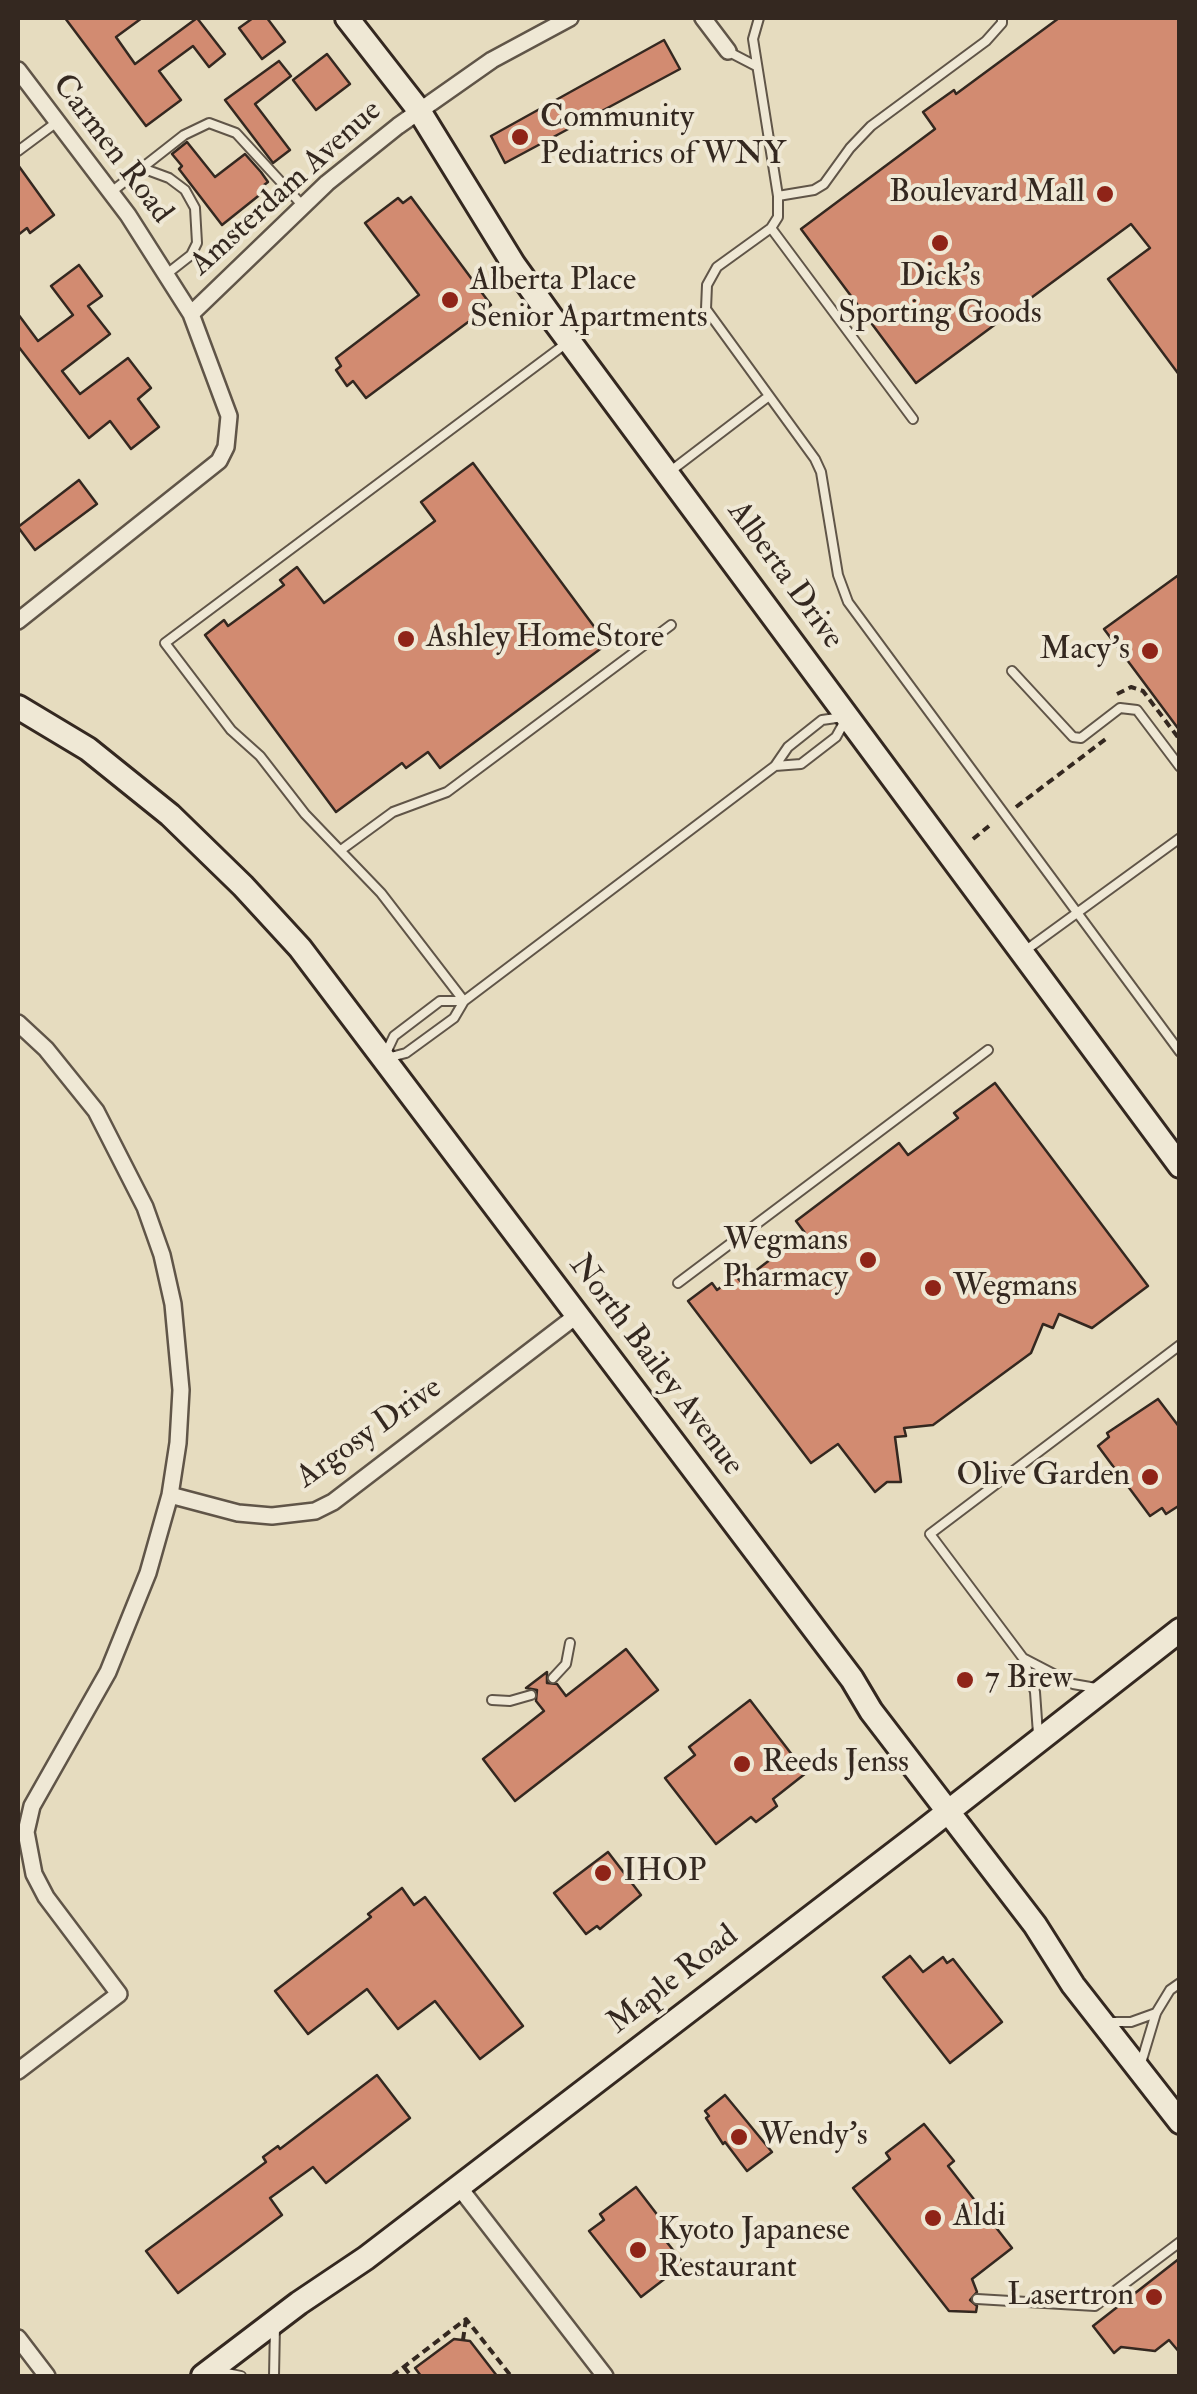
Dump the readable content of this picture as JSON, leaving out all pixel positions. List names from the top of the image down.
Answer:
{
  "streets": {
    "street": [
      "Carmen Road",
      "Amsterdam Avenue",
      "Alberta Drive",
      "North Bailey Avenue",
      "Argosy Drive",
      "Maple Road"
    ]
  },
  "crossings": [
    ["Carmen Road", "Amsterdam Avenue"],
    ["Amsterdam Avenue", "Alberta Drive"],
    ["North Bailey Avenue", "Argosy Drive"],
    ["North Bailey Avenue", "Maple Road"]
  ],
  "places": [
    "Community Pediatrics of WNY",
    "Boulevard Mall",
    "Dick's Sporting Goods",
    "Alberta Place Senior Apartments",
    "Ashley HomeStore",
    "Macy's",
    "Wegmans Pharmacy",
    "Wegmans",
    "Olive Garden",
    "7 Brew",
    "Reeds Jenss",
    "IHOP",
    "Wendy's",
    "Aldi",
    "Kyoto Japanese Restaurant",
    "Lasertron"
  ]
}
